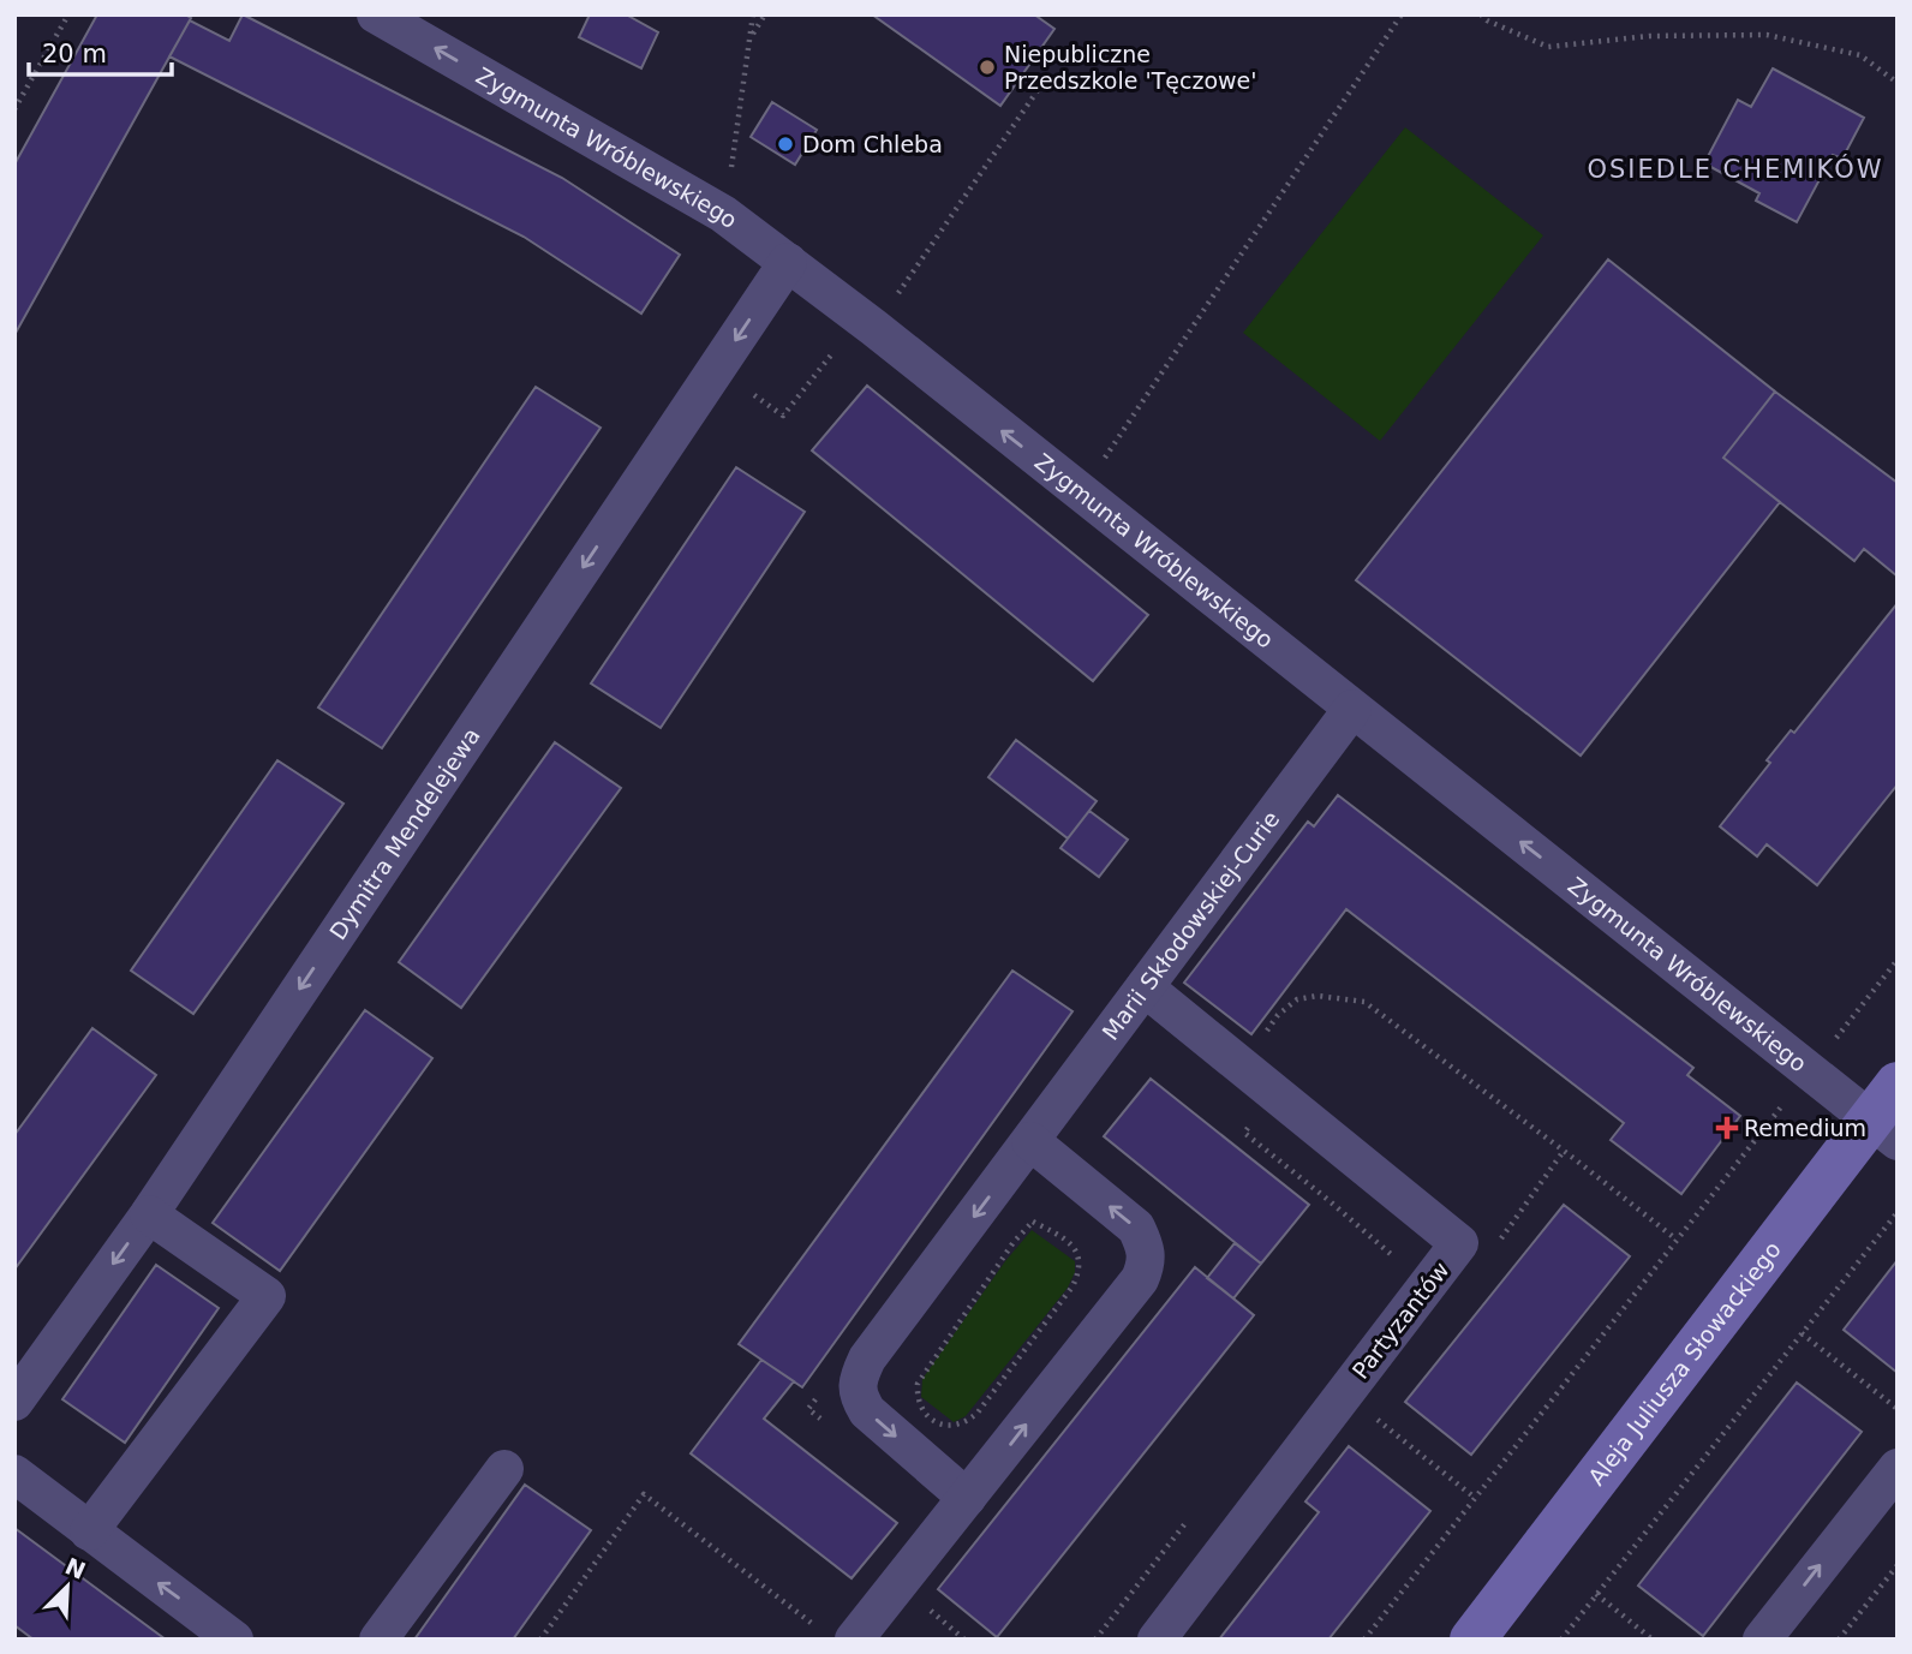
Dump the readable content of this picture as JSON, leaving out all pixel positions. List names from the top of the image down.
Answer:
{
  "streets": {
    "street": [
      "Zygmunta Wróblewskiego",
      "Dymitra Mendelejewa",
      "Marii Skłodowskiej-Curie",
      "Partyzantów",
      "Aleja Juliusza Słowackiego"
    ]
  },
  "crossings": [
    ["Zygmunta Wróblewskiego", "Dymitra Mendelejewa"],
    ["Zygmunta Wróblewskiego", "Marii Skłodowskiej-Curie"],
    ["Zygmunta Wróblewskiego", "Aleja Juliusza Słowackiego"],
    ["Marii Skłodowskiej-Curie", "Partyzantów"]
  ],
  "one_way": ["Zygmunta Wróblewskiego", "Dymitra Mendelejewa"],
  "districts": ["OSIEDLE CHEMIKÓW"],
  "places": {
    "other": ["Niepubliczne Przedszkole 'Tęczowe'", "Dom Chleba"],
    "health": ["Remedium"]
  },
  "scale_bar": "20 m",
  "north": "top right"
}
